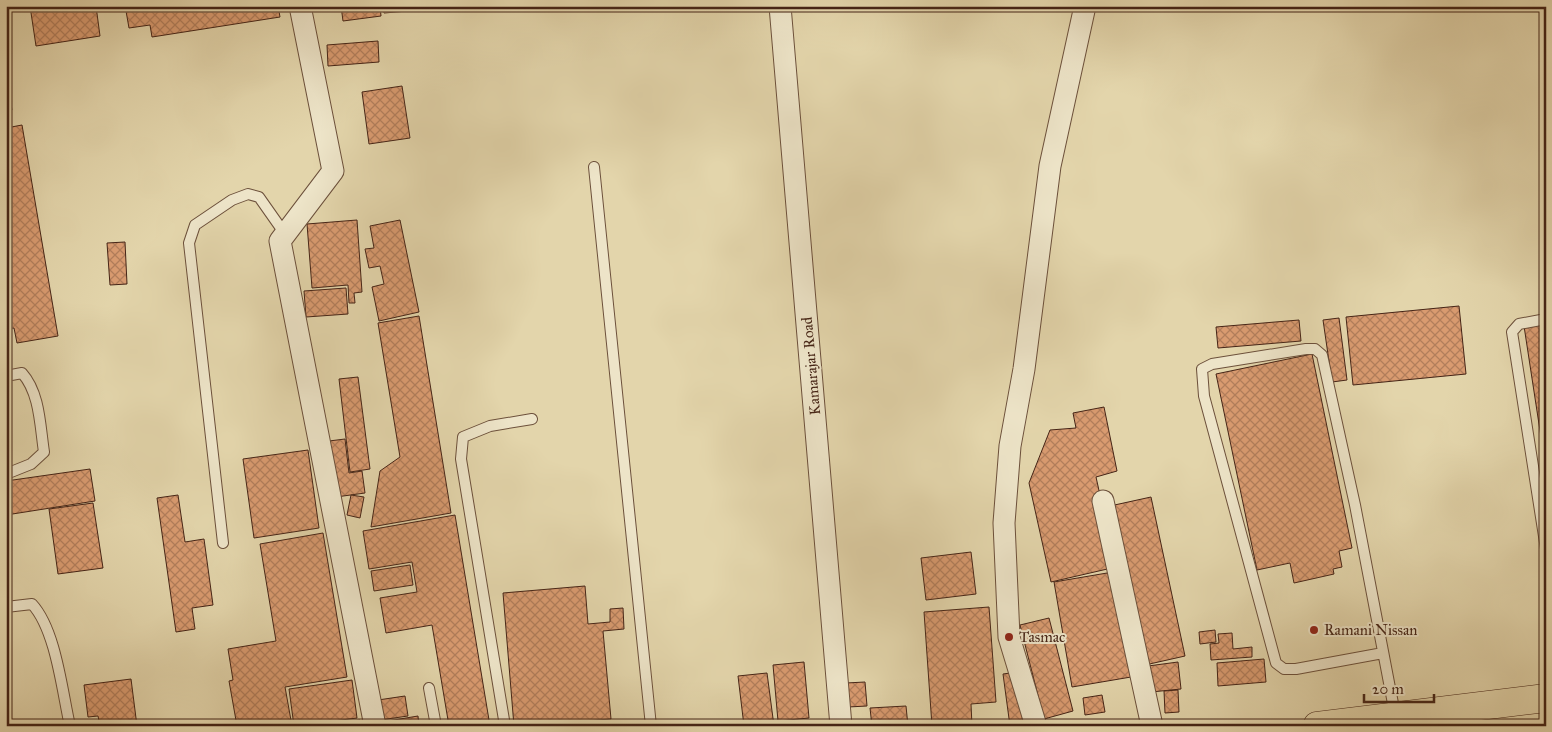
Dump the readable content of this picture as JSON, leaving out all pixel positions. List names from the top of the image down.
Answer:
{
  "streets": {
    "street": ["Kamarajar Road"]
  },
  "places": ["Ramani Nissan", "Tasmac"],
  "scale_bar": "20 m"
}
